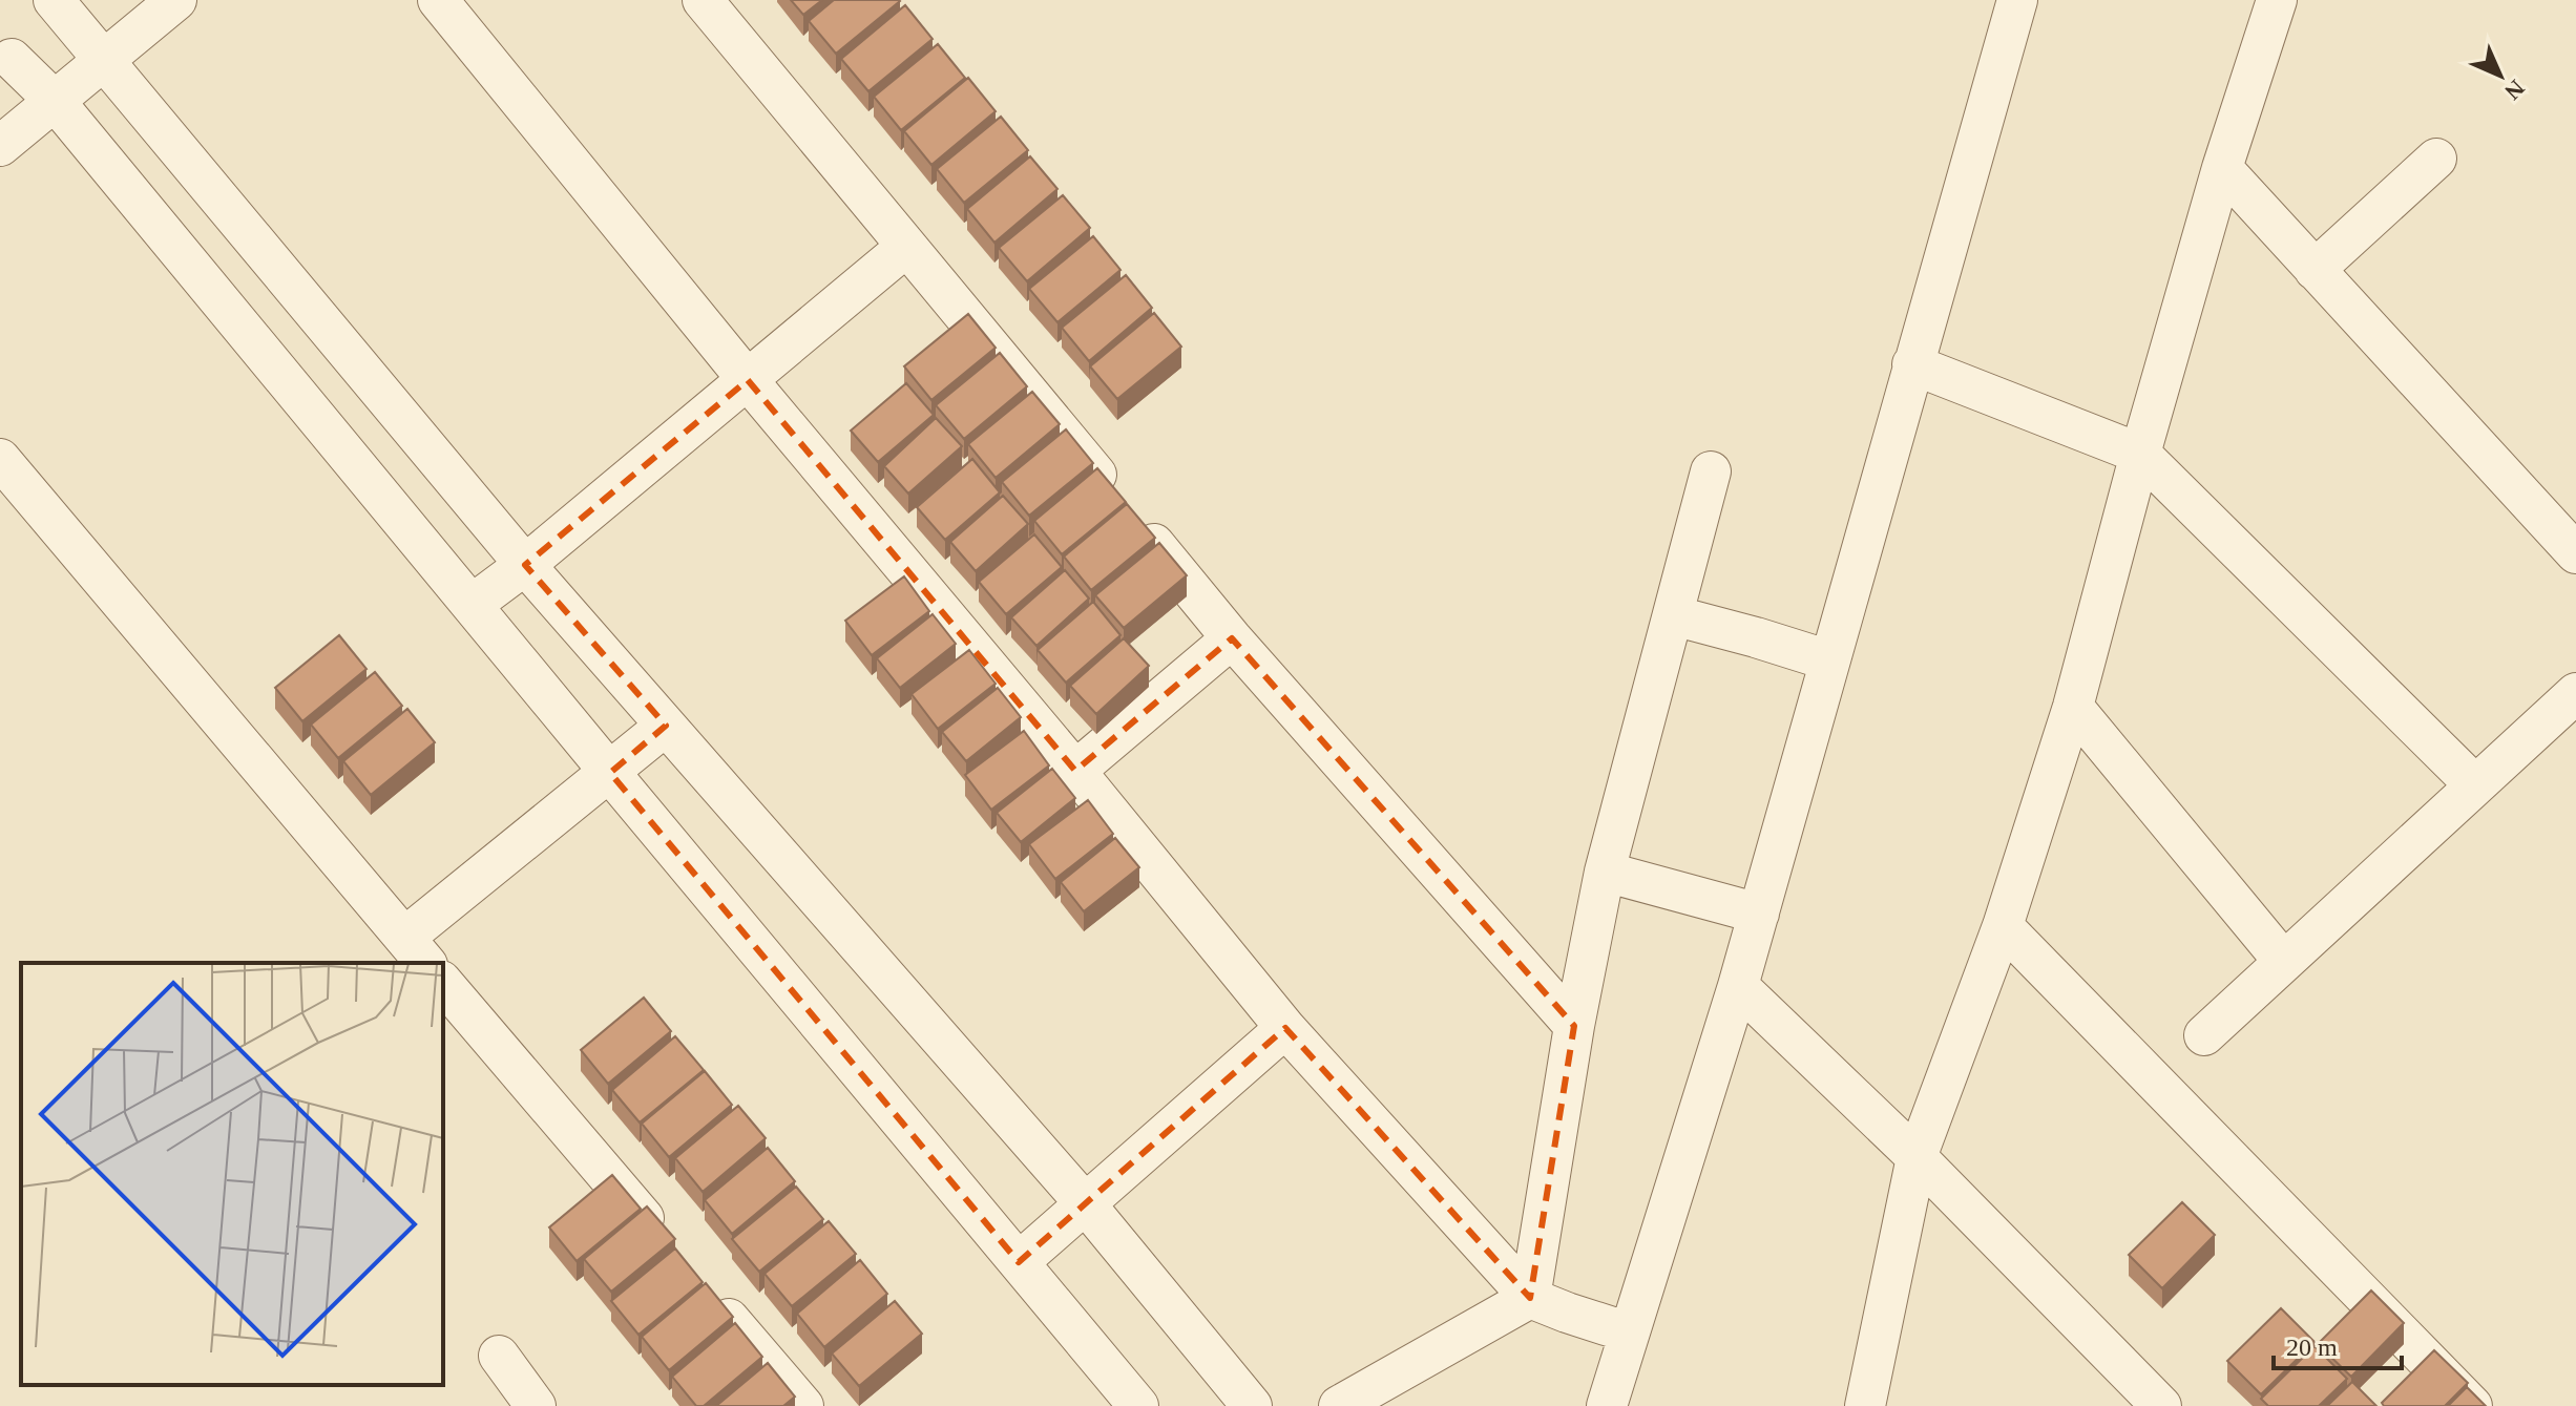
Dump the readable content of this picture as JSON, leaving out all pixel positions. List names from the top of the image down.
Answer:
{
  "scale_bar": "20 m",
  "north": "bottom right"
}
